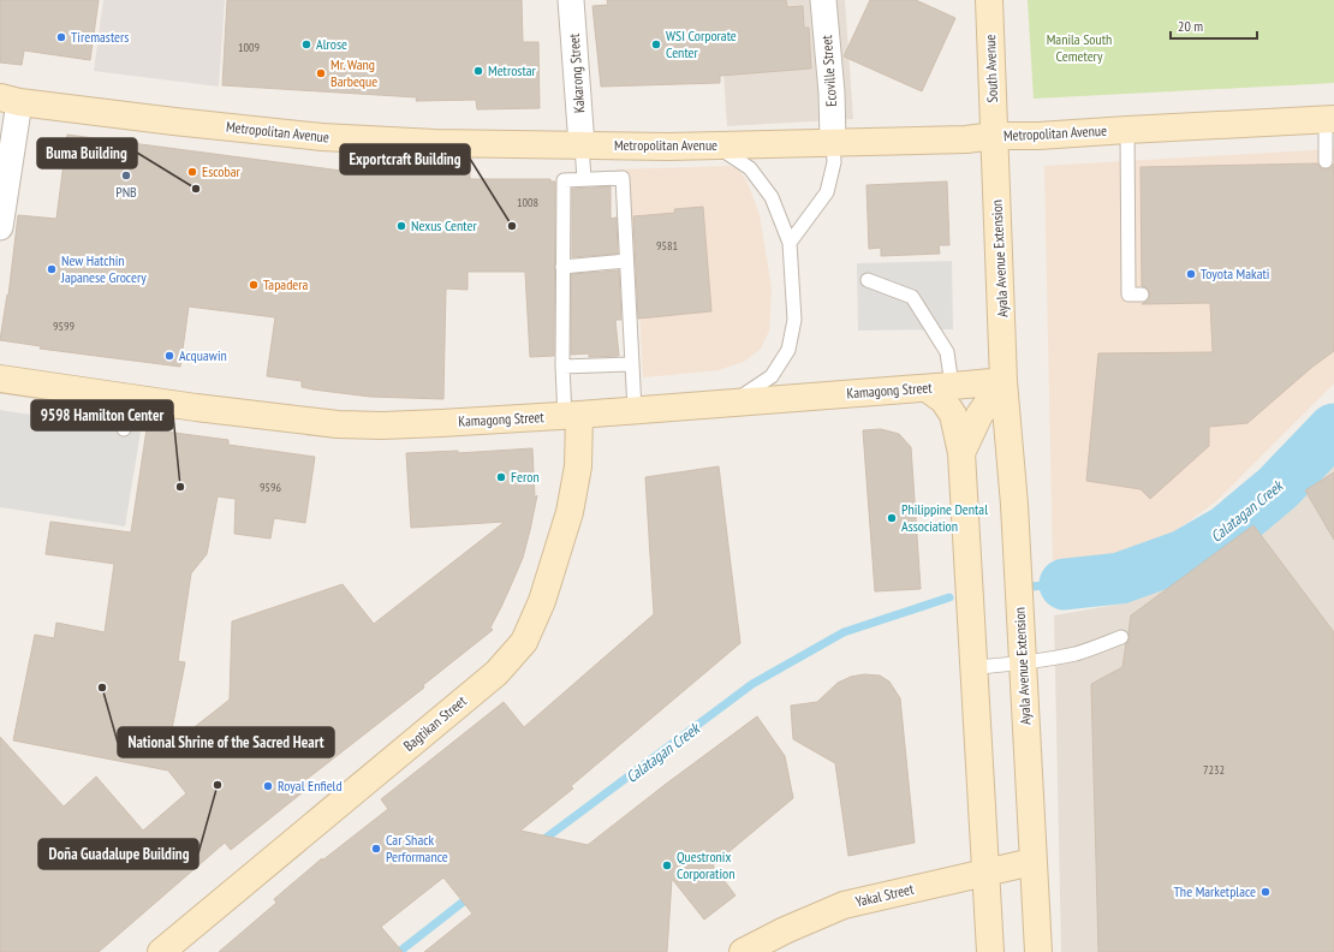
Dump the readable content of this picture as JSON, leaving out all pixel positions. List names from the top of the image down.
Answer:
{
  "streets": {
    "main road": [
      "South Avenue",
      "Metropolitan Avenue",
      "Ayala Avenue Extension",
      "Kamagong Street",
      "Bagtikan Street",
      "Yakal Street"
    ],
    "street": ["Ecoville Street", "Kakarong Street"]
  },
  "crossings": [
    ["South Avenue", "Metropolitan Avenue"],
    ["South Avenue", "Ayala Avenue Extension"],
    ["Ecoville Street", "Metropolitan Avenue"],
    ["Kakarong Street", "Metropolitan Avenue"],
    ["Metropolitan Avenue", "Ayala Avenue Extension"],
    ["Ayala Avenue Extension", "Kamagong Street"],
    ["Ayala Avenue Extension", "Yakal Street"],
    ["Kamagong Street", "Bagtikan Street"]
  ],
  "water": ["Calatagan Creek"],
  "parks": ["Manila South Cemetery"],
  "places": [
    "Tiremasters",
    "Alrose",
    "WSI Corporate Center",
    "Metrostar",
    "Mr. Wang Barbeque",
    "Escobar",
    "PNB",
    "Buma Building",
    "Nexus Center",
    "Exportcraft Building",
    "New Hatchin Japanese Grocery",
    "Toyota Makati",
    "Tapadera",
    "Acquawin",
    "Feron",
    "9598 Hamilton Center",
    "Philippine Dental Association",
    "National Shrine of the Sacred Heart",
    "Doña Guadalupe Building",
    "Royal Enfield",
    "Car Shack Performance",
    "Questronix Corporation",
    "The Marketplace"
  ],
  "house_numbers": [
    "1009",
    "1008",
    "9581",
    "9599",
    "9596",
    "7232"
  ],
  "scale_bar": "20 m"
}
